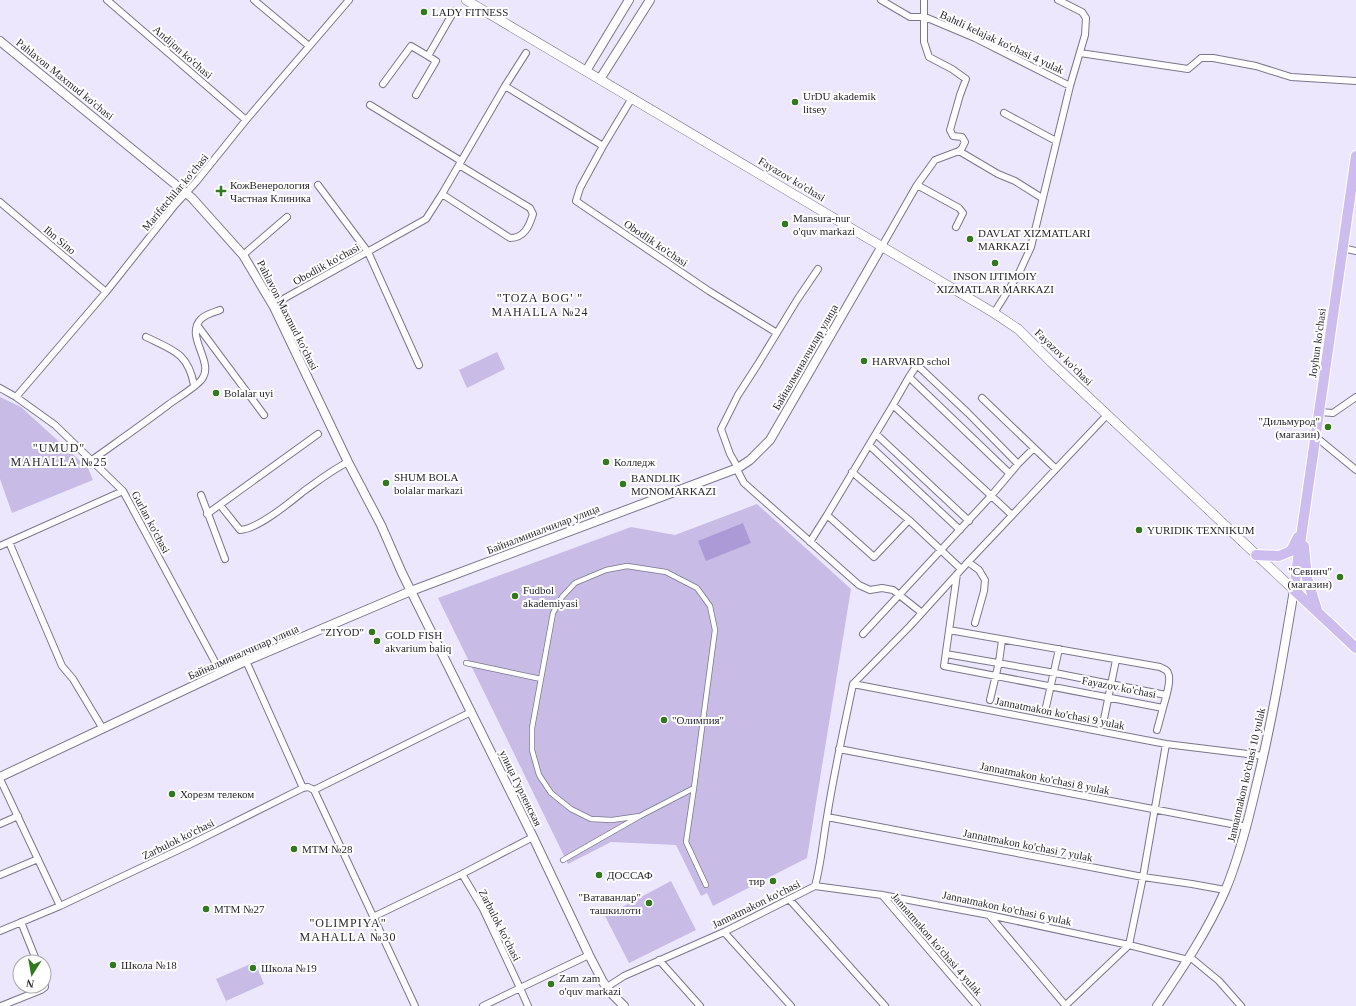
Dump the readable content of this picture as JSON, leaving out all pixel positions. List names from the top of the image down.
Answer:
{
  "streets": {
    "main road": ["Fayazov ko'chasi", "Joyhun ko'chasi"],
    "street": [
      "Bahtli kelajak ko'chasi 4 yulak",
      "Andijon ko'chasi",
      "Pahlavon Maxmud ko'chasi",
      "Marifetchilar ko'chasi",
      "Ibn Sino",
      "Obodlik ko'chasi",
      "Байналминалчилар улица",
      "Gurlan ko'chasi",
      "Jannatmakon ko'chasi 9 yulak",
      "Jannatmakon ko'chasi 10 yulak",
      "Jannatmakon ko'chasi 8 yulak",
      "улица Гурленская",
      "Zarbulok ko'chasi",
      "Jannatmakon ko'chasi 7 yulak",
      "Jannatmakon ko'chasi",
      "Jannatmakon ko'chasi 6 yulak",
      "Jannatmakon ko'chasi 4 yulak"
    ]
  },
  "crossings": [
    ["Andijon ko'chasi", "Marifetchilar ko'chasi"],
    ["Pahlavon Maxmud ko'chasi", "Marifetchilar ko'chasi"],
    ["Pahlavon Maxmud ko'chasi", "Obodlik ko'chasi"],
    ["Pahlavon Maxmud ko'chasi", "Байналминалчилар улица"],
    ["Pahlavon Maxmud ko'chasi", "улица Гурленская"],
    ["Fayazov ko'chasi", "Obodlik ko'chasi"],
    ["Fayazov ko'chasi", "Байналминалчилар улица"],
    ["Fayazov ko'chasi", "Jannatmakon ko'chasi 10 yulak"],
    ["Marifetchilar ko'chasi", "Ibn Sino"],
    ["Байналминалчилар улица", "Gurlan ko'chasi"],
    ["Байналминалчилар улица", "улица Гурленская"],
    ["Jannatmakon ko'chasi 9 yulak", "Jannatmakon ko'chasi 10 yulak"],
    ["Jannatmakon ko'chasi 9 yulak", "Jannatmakon ko'chasi"],
    ["Jannatmakon ko'chasi 10 yulak", "Jannatmakon ko'chasi 8 yulak"],
    ["Jannatmakon ko'chasi 10 yulak", "Jannatmakon ko'chasi 7 yulak"],
    ["Jannatmakon ko'chasi 10 yulak", "Jannatmakon ko'chasi 6 yulak"],
    ["Jannatmakon ko'chasi 8 yulak", "Jannatmakon ko'chasi"],
    ["улица Гурленская", "Jannatmakon ko'chasi"],
    ["Jannatmakon ko'chasi 7 yulak", "Jannatmakon ko'chasi"],
    ["Jannatmakon ko'chasi", "Jannatmakon ko'chasi 6 yulak"],
    ["Jannatmakon ko'chasi 6 yulak", "Jannatmakon ko'chasi 4 yulak"]
  ],
  "districts": ["\"TOZA BOG' \" MAHALLA №24", "\"UMUD\" MAHALLA №25", "\"OLIMPIYA\" MAHALLA №30"],
  "places": {
    "other": [
      "LADY FITNESS",
      "UrDU akademik litsey",
      "Mansura-nur o'quv markazi",
      "DAVLAT XIZMATLARI MARKAZI",
      "INSON IJTIMOIY XIZMATLAR MARKAZI",
      "HARVARD schol",
      "Bolalar uyi",
      "\"Дильмурод\" (магазин)",
      "Колледж",
      "SHUM BOLA bolalar markazi",
      "BANDLIK MONOMARKAZI",
      "YURIDIK TEXNIKUM",
      "\"Севинч\" (магазин)",
      "Fudbol akademiyasi",
      "\"ZIYOD\"",
      "GOLD FISH akvarium baliq",
      "\"Олимпия\"",
      "Хорезм телеком",
      "MTM №28",
      "ДОССАФ",
      "тир",
      "\"Ватаванлар\" ташкилоти",
      "MTM №27",
      "Школа №18",
      "Школа №19",
      "Zam zam o'quv markazi"
    ],
    "health": ["КожВенерология Частная Клиника"]
  },
  "north": "bottom"
}
